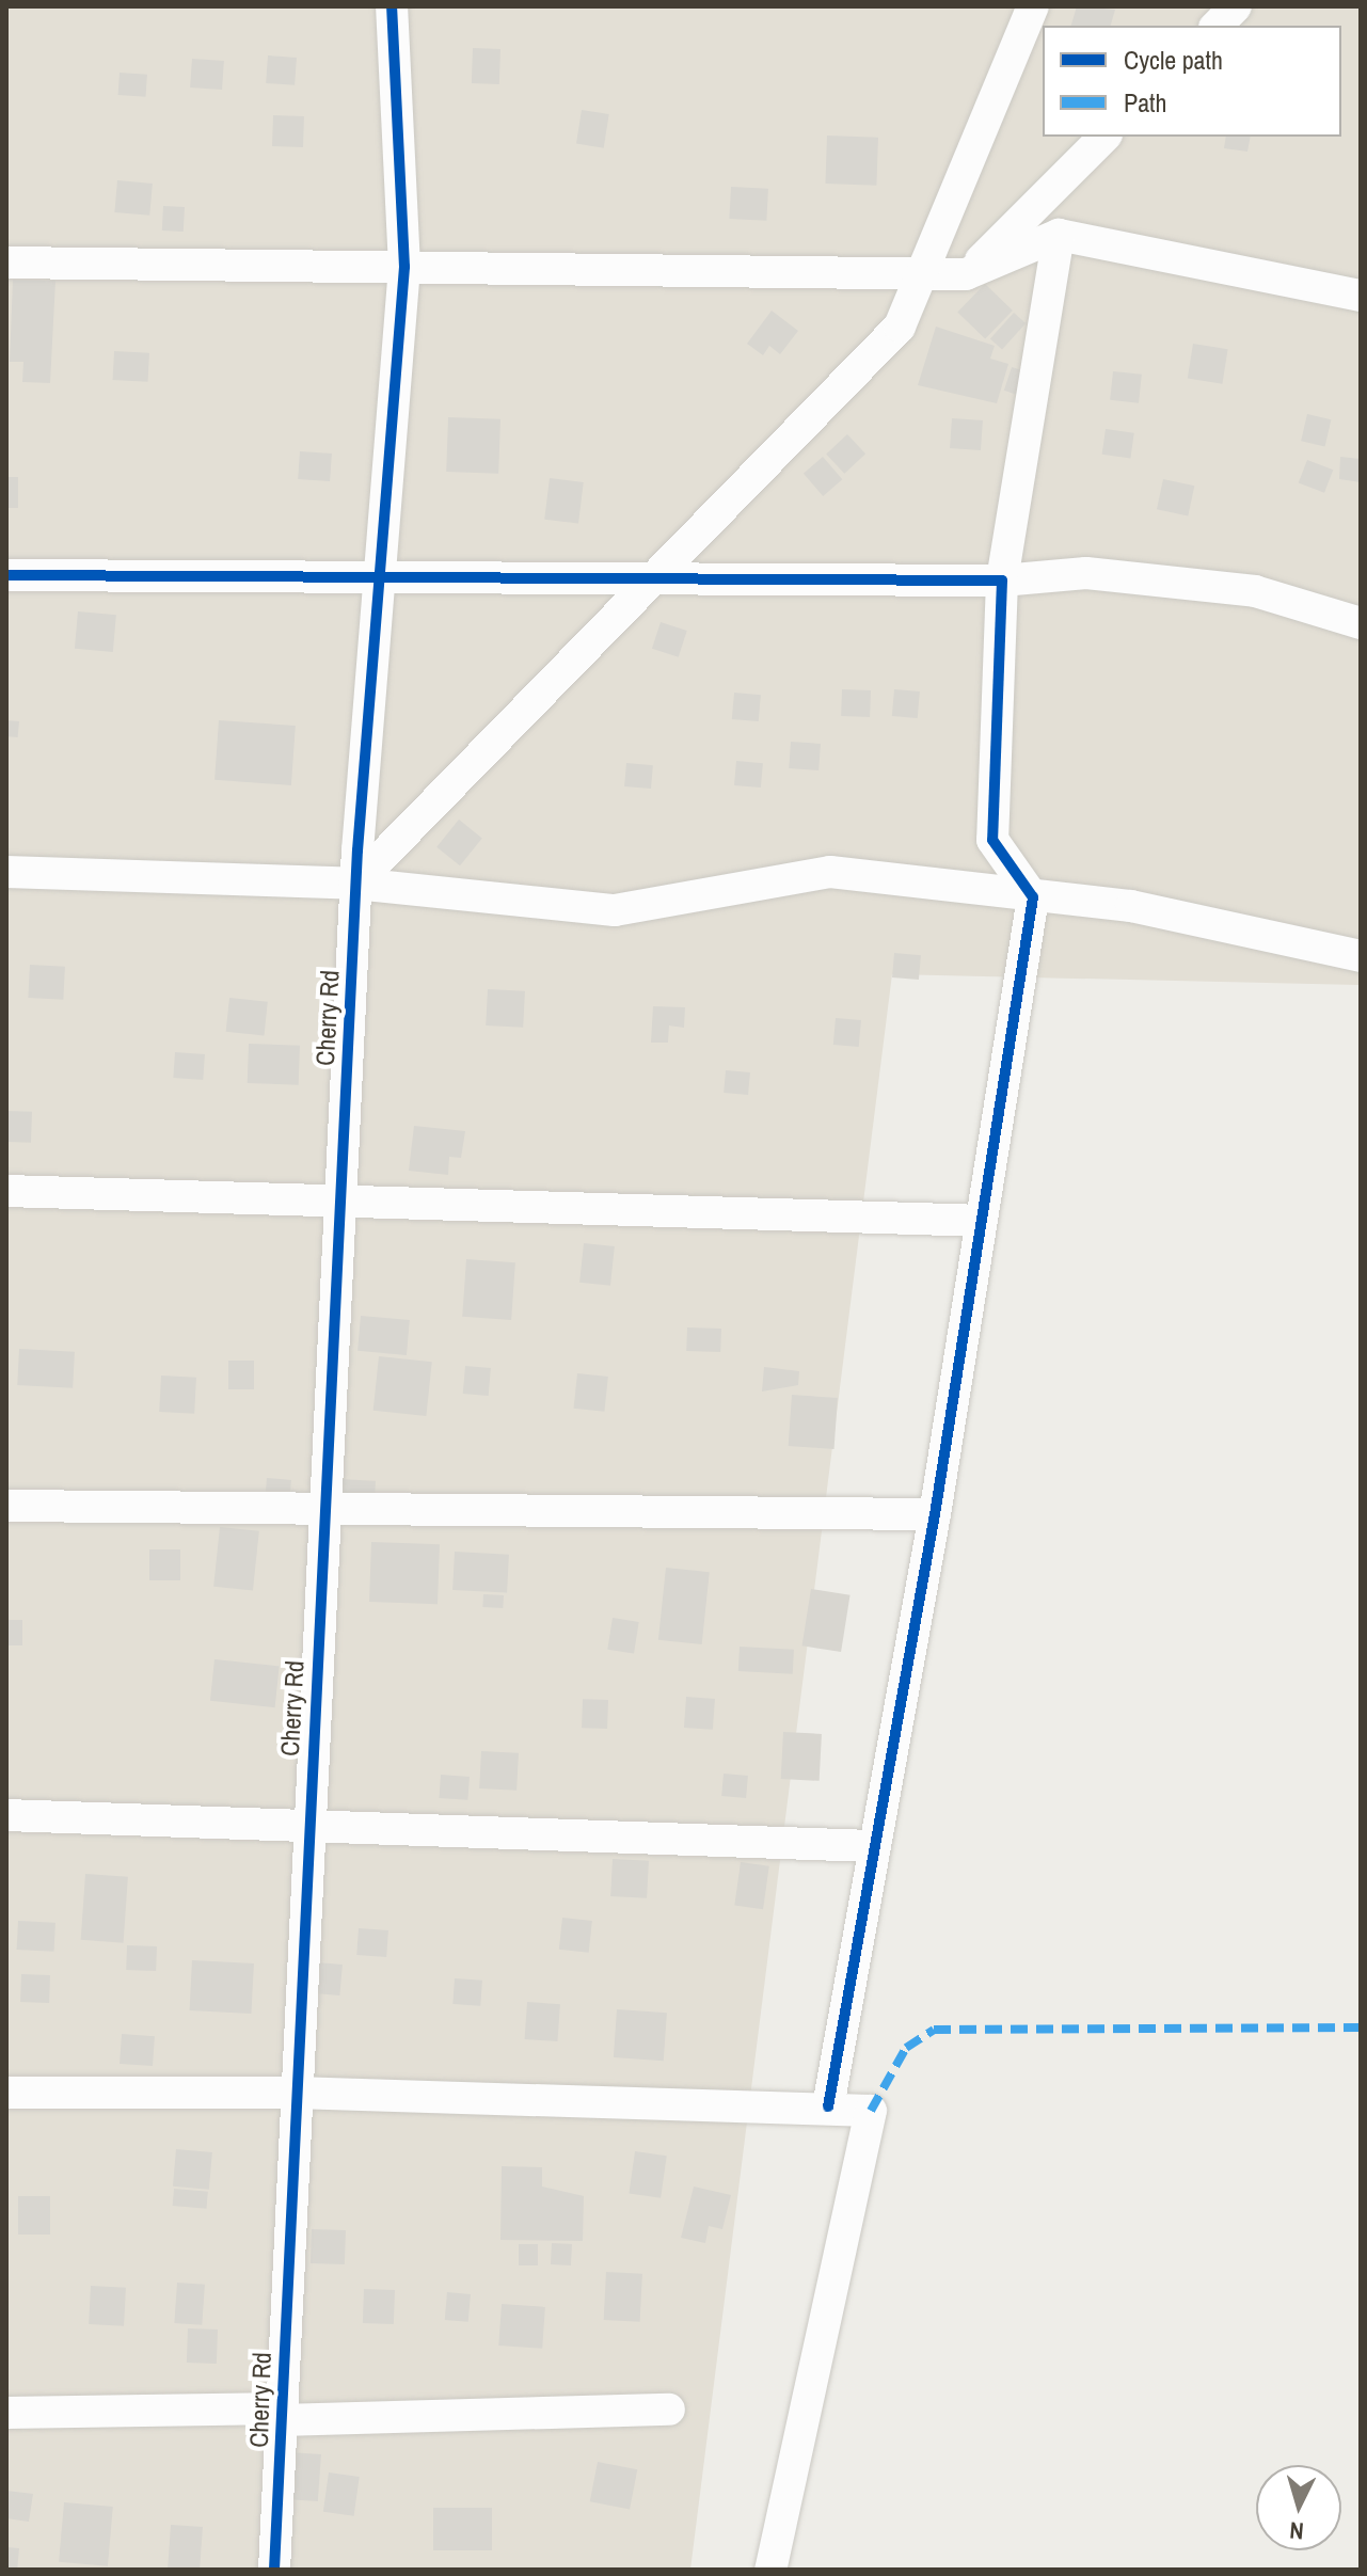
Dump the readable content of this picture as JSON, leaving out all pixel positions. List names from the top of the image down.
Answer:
{
  "streets": {
    "street": ["Cherry Rd"]
  },
  "legend": ["Cycle path", "Path"],
  "north": "bottom"
}
